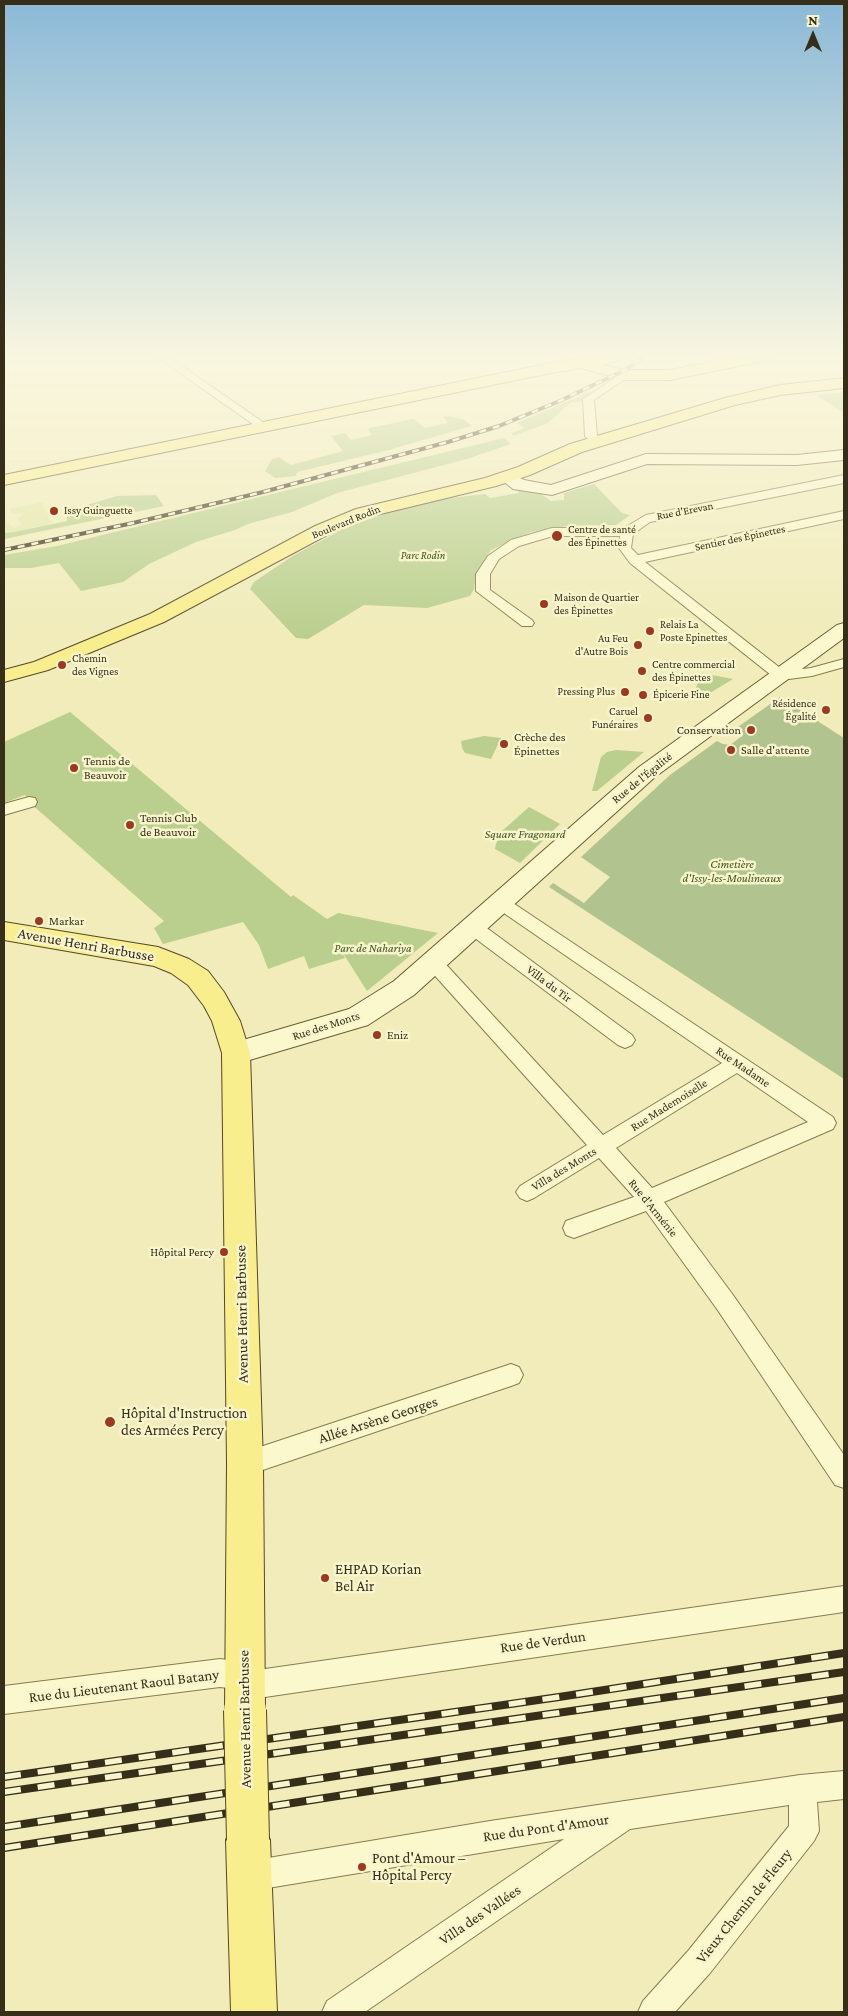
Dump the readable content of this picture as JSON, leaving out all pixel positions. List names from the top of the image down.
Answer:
{
  "streets": {
    "main road": [
      "Boulevard Rodin",
      "Rue de l'Égalité",
      "Avenue Henri Barbusse",
      "Rue des Monts"
    ],
    "street": [
      "Rue d'Erevan",
      "Sentier des Épinettes",
      "Villa du Tir",
      "Rue Madame",
      "Rue Mademoiselle",
      "Villa des Monts",
      "Rue d'Arménie",
      "Allée Arsène Georges",
      "Rue de Verdun",
      "Rue du Lieutenant Raoul Batany",
      "Rue du Pont d'Amour",
      "Vieux Chemin de Fleury",
      "Villa des Vallées"
    ]
  },
  "crossings": [
    ["Rue de l'Égalité", "Villa du Tir"],
    ["Rue de l'Égalité", "Rue des Monts"],
    ["Rue de l'Égalité", "Rue Madame"],
    ["Rue de l'Égalité", "Rue d'Arménie"],
    ["Avenue Henri Barbusse", "Rue des Monts"],
    ["Avenue Henri Barbusse", "Allée Arsène Georges"],
    ["Avenue Henri Barbusse", "Rue de Verdun"],
    ["Avenue Henri Barbusse", "Rue du Lieutenant Raoul Batany"],
    ["Avenue Henri Barbusse", "Rue du Pont d'Amour"],
    ["Villa du Tir", "Rue des Monts"],
    ["Villa du Tir", "Rue d'Arménie"],
    ["Rue des Monts", "Rue d'Arménie"],
    ["Rue Madame", "Rue Mademoiselle"],
    ["Rue Madame", "Rue d'Arménie"],
    ["Rue Mademoiselle", "Villa des Monts"],
    ["Rue Mademoiselle", "Rue d'Arménie"],
    ["Villa des Monts", "Rue d'Arménie"],
    ["Rue de Verdun", "Rue du Lieutenant Raoul Batany"],
    ["Rue du Pont d'Amour", "Vieux Chemin de Fleury"],
    ["Rue du Pont d'Amour", "Villa des Vallées"]
  ],
  "parks": [
    "Parc Rodin",
    "Square Fragonard",
    "Cimetière d'Issy-les-Moulineaux",
    "Parc de Nahariya"
  ],
  "places": [
    "Issy Guinguette",
    "Centre de santé des Épinettes",
    "Maison de Quartier des Épinettes",
    "Relais La Poste Epinettes",
    "Au Feu d'Autre Bois",
    "Chemin des Vignes",
    "Centre commercial des Épinettes",
    "Pressing Plus",
    "Épicerie Fine",
    "Résidence Égalité",
    "Caruel Funéraires",
    "Conservation",
    "Crèche des Épinettes",
    "Salle d'attente",
    "Tennis de Beauvoir",
    "Tennis Club de Beauvoir",
    "Markar",
    "Eniz",
    "Hôpital Percy",
    "Hôpital d'Instruction des Armées Percy",
    "EHPAD Korian Bel Air",
    "Pont d'Amour – Hôpital Percy"
  ],
  "north": "top"
}
